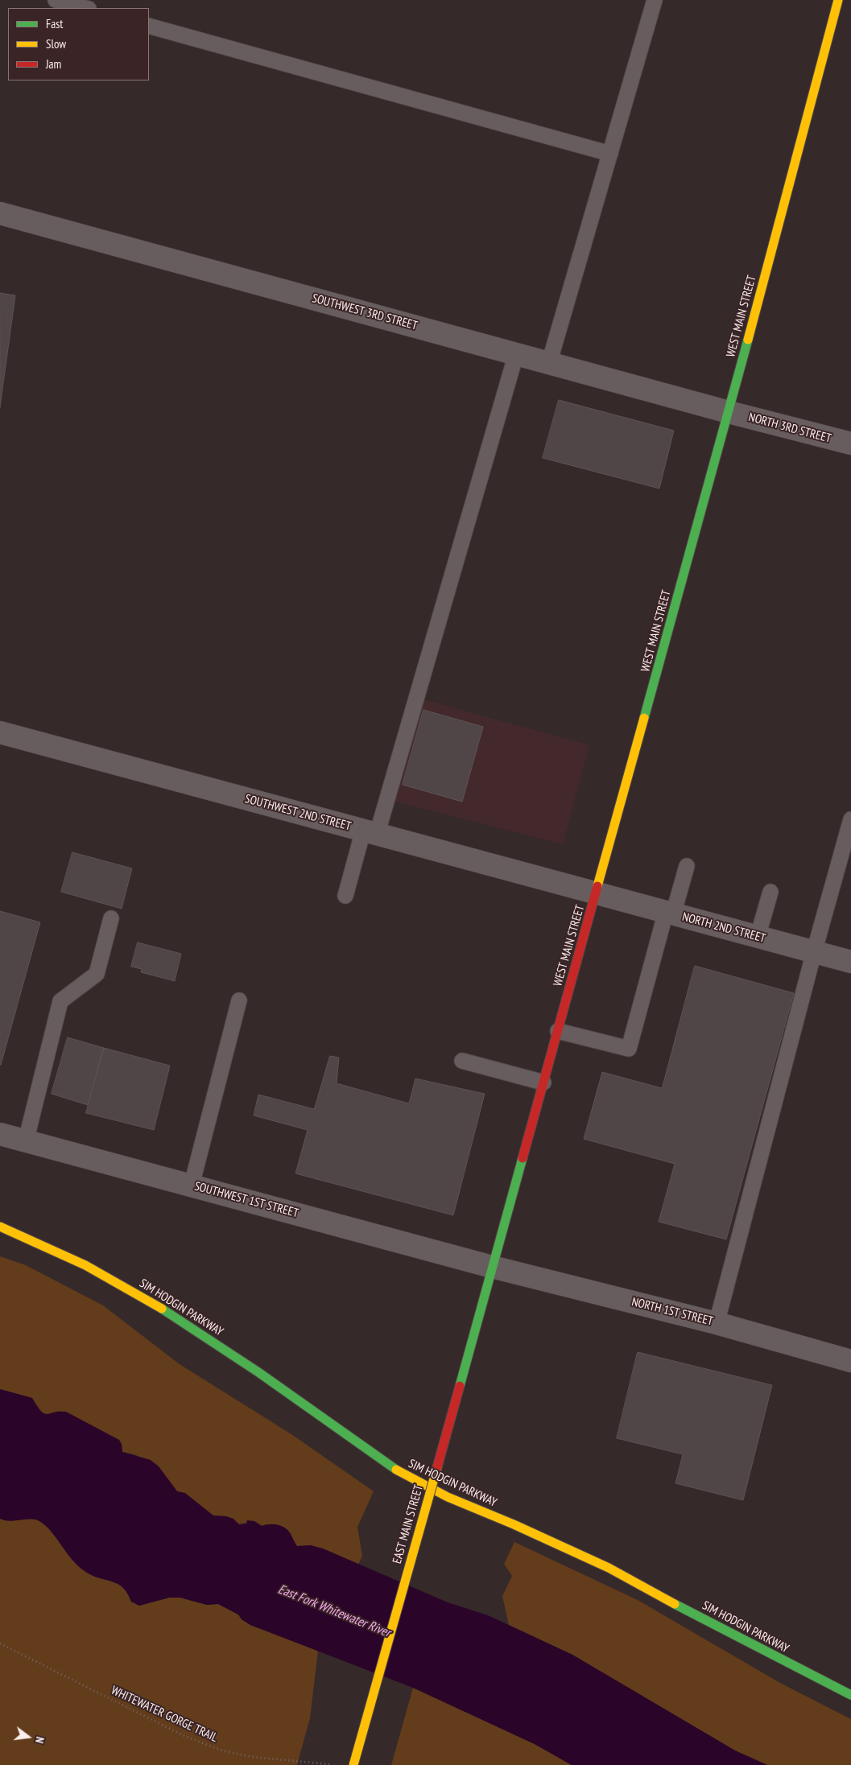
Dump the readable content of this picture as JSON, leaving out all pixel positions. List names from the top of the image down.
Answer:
{
  "streets": {
    "street": [
      "SOUTHWEST 3RD STREET",
      "WEST MAIN STREET",
      "NORTH 3RD STREET",
      "SOUTHWEST 2ND STREET",
      "NORTH 2ND STREET",
      "SOUTHWEST 1ST STREET",
      "SIM HODGIN PARKWAY",
      "NORTH 1ST STREET",
      "EAST MAIN STREET"
    ],
    "path": ["WHITEWATER GORGE TRAIL"]
  },
  "crossings": [
    ["SOUTHWEST 3RD STREET", "WEST MAIN STREET"],
    ["SOUTHWEST 3RD STREET", "NORTH 3RD STREET"],
    ["WEST MAIN STREET", "NORTH 3RD STREET"],
    ["WEST MAIN STREET", "SOUTHWEST 2ND STREET"],
    ["WEST MAIN STREET", "NORTH 2ND STREET"],
    ["WEST MAIN STREET", "SOUTHWEST 1ST STREET"],
    ["WEST MAIN STREET", "NORTH 1ST STREET"],
    ["WEST MAIN STREET", "EAST MAIN STREET"],
    ["SOUTHWEST 2ND STREET", "NORTH 2ND STREET"],
    ["SOUTHWEST 1ST STREET", "NORTH 1ST STREET"],
    ["SOUTHWEST 1ST STREET", "EAST MAIN STREET"],
    ["NORTH 1ST STREET", "EAST MAIN STREET"]
  ],
  "water": ["East Fork Whitewater River"],
  "legend": ["Fast", "Slow", "Jam"],
  "north": "right"
}
